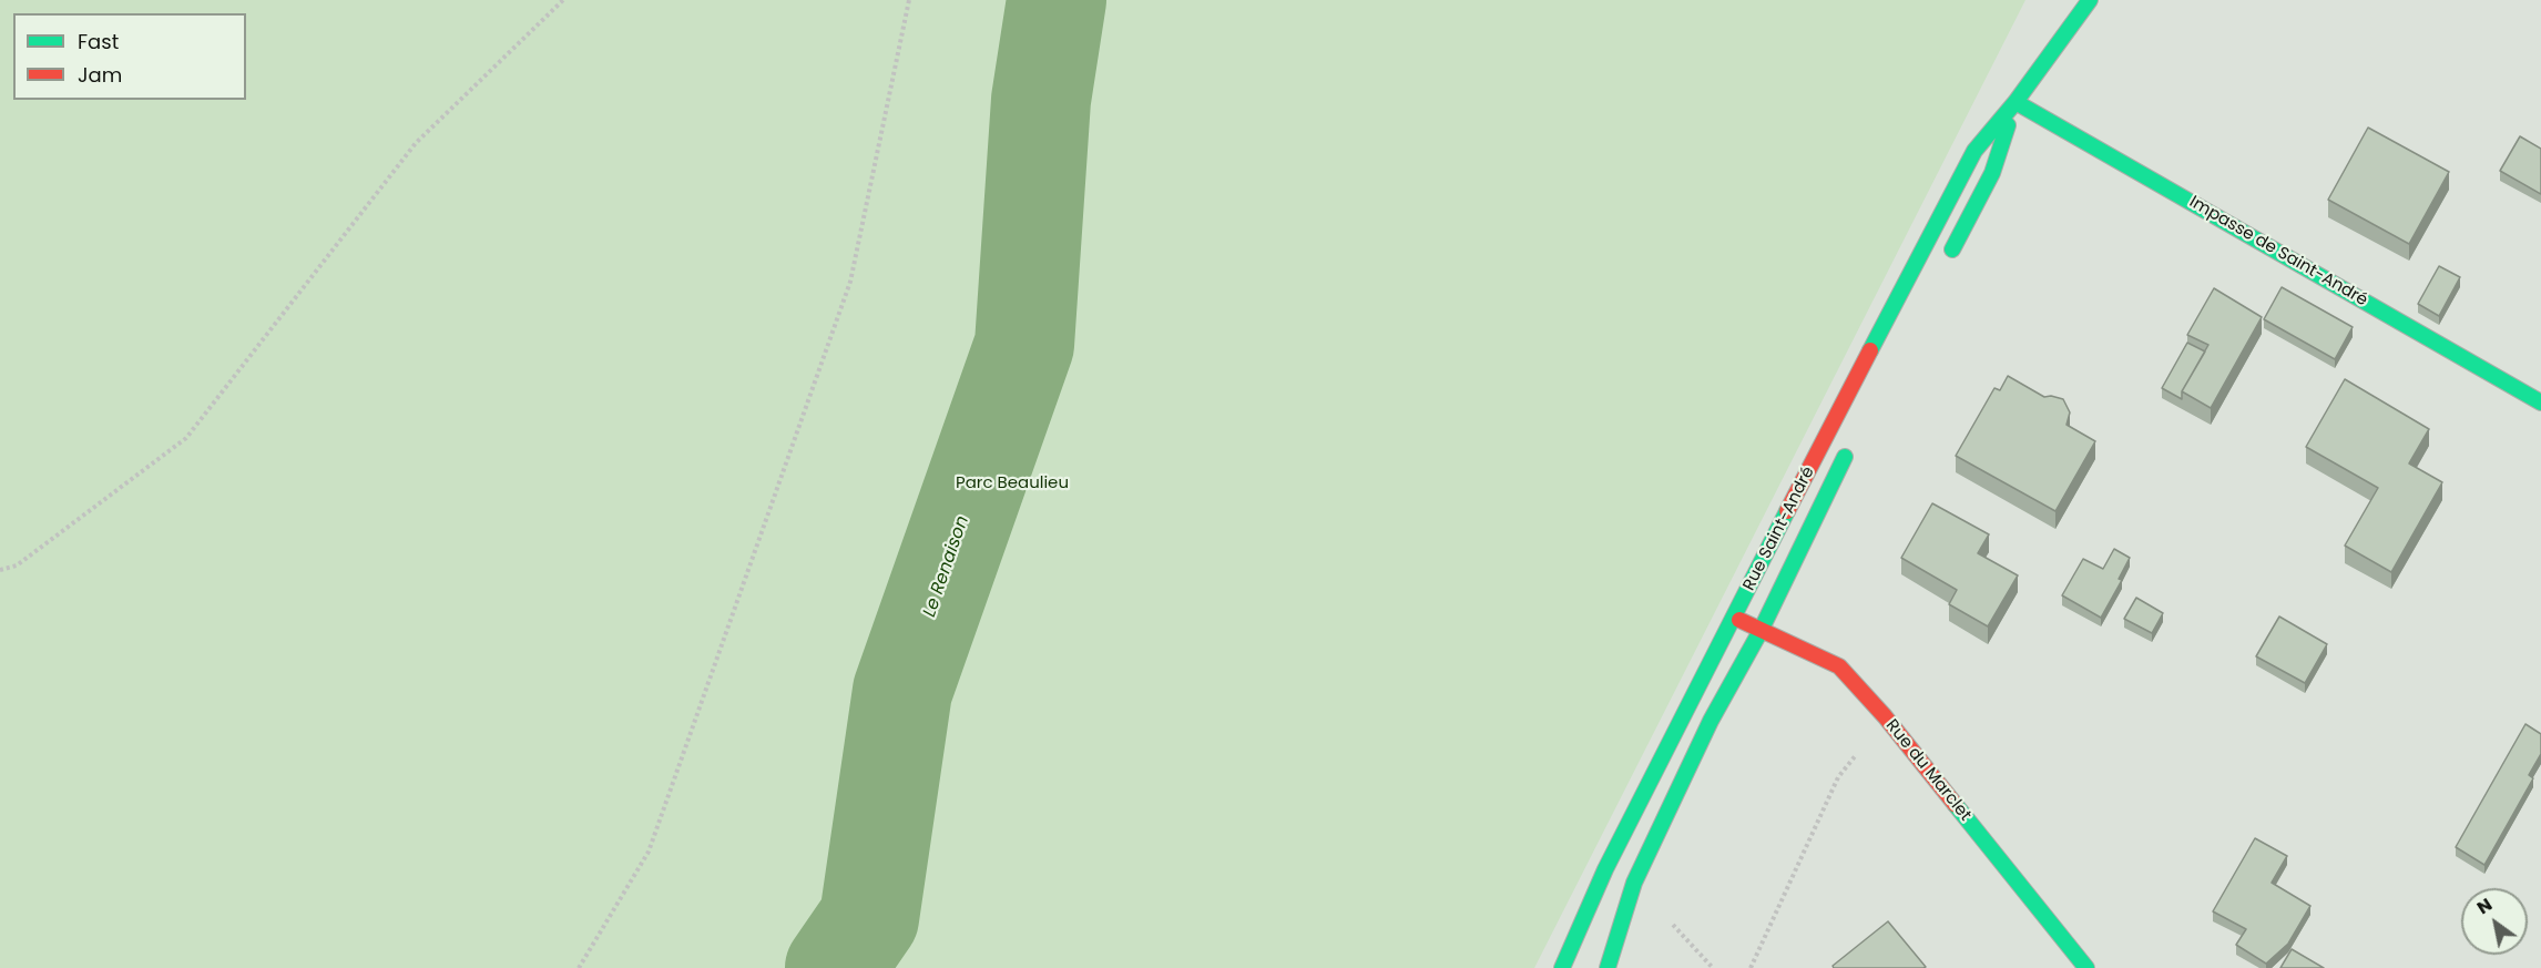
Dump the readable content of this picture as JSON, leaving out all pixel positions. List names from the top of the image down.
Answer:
{
  "streets": {
    "street": ["Impasse de Saint-André", "Rue Saint-André", "Rue du Marclet"]
  },
  "crossings": [
    ["Impasse de Saint-André", "Rue Saint-André"],
    ["Rue Saint-André", "Rue du Marclet"]
  ],
  "water": ["Le Renaison"],
  "parks": ["Parc Beaulieu"],
  "legend": ["Fast", "Jam"],
  "north": "top left"
}
